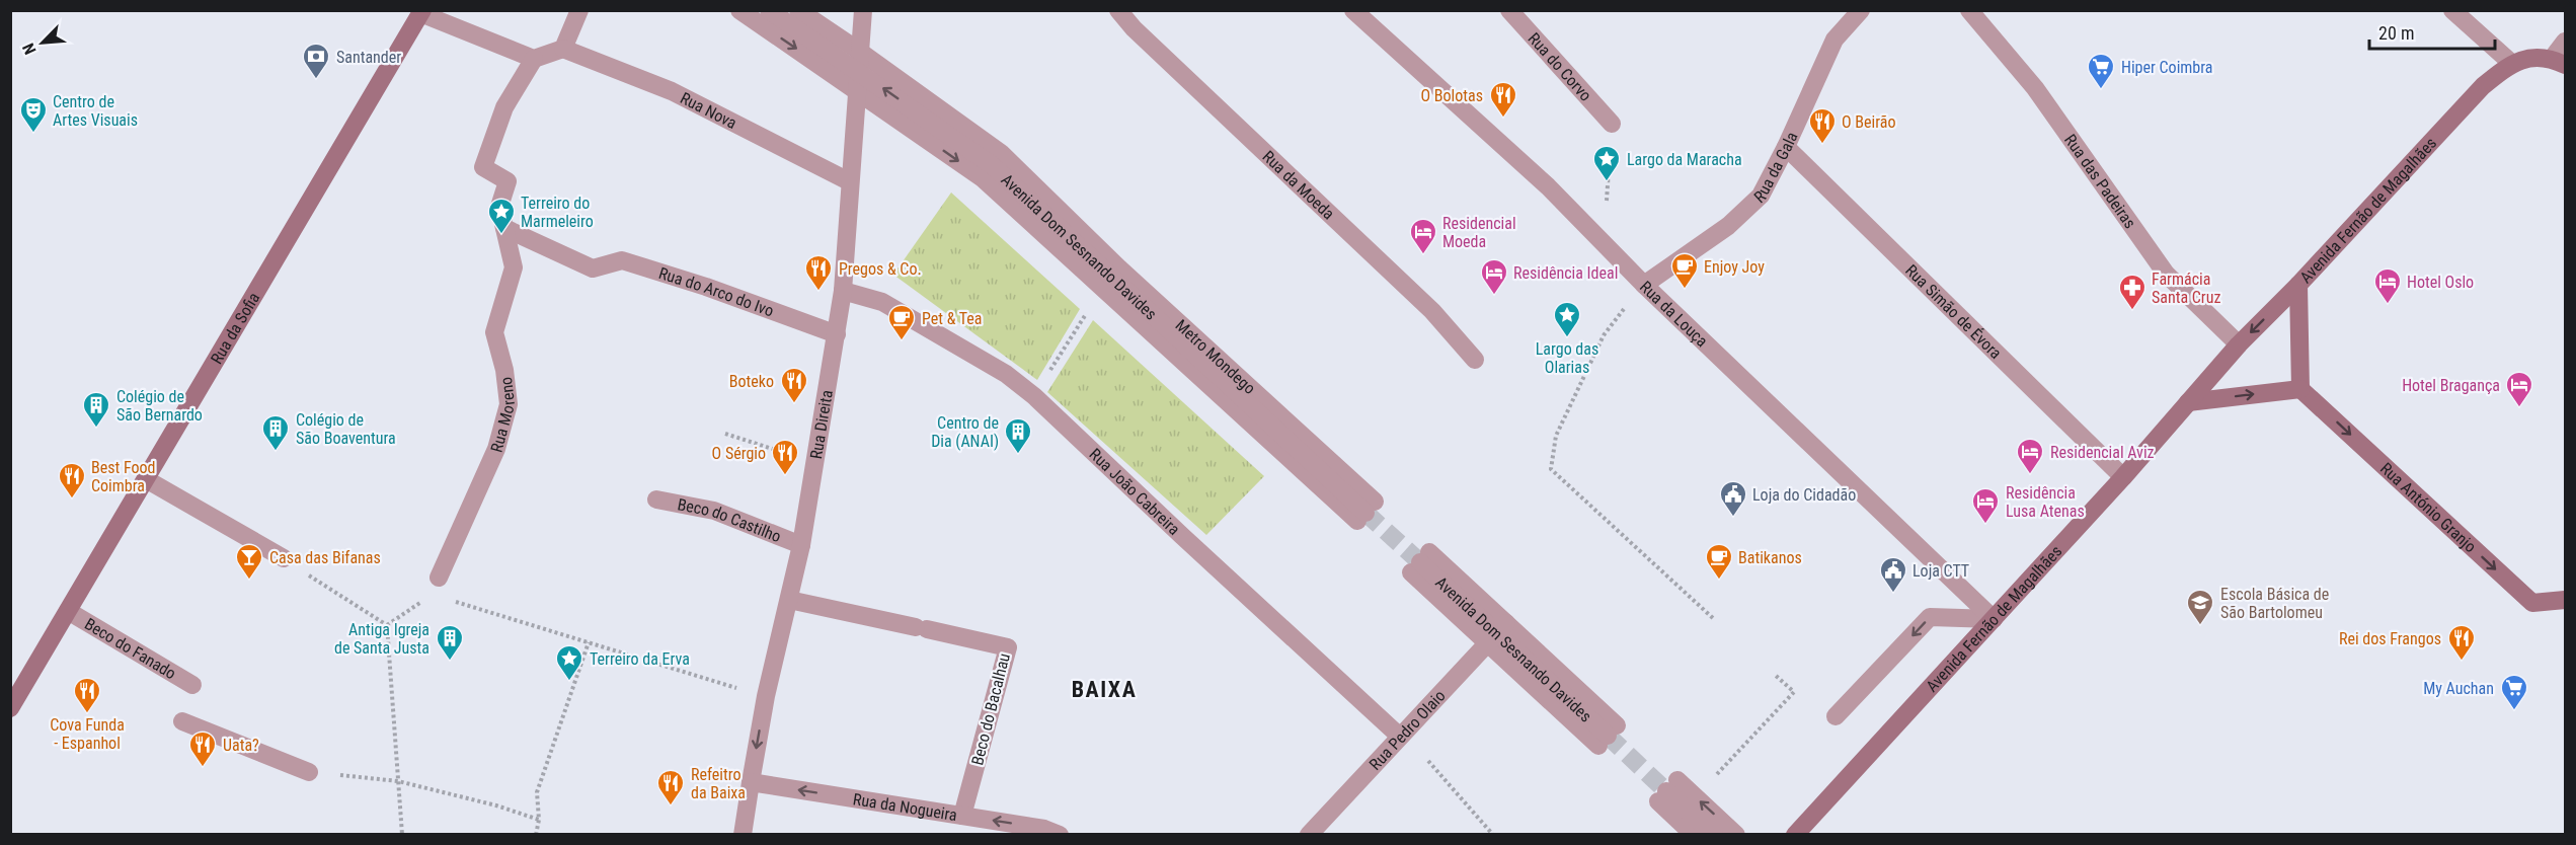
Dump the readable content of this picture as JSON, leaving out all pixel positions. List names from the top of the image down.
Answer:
{
  "streets": {
    "main road": ["Avenida Fernão de Magalhães", "Rua da Sofia", "Rua António Granjo"],
    "street": [
      "Rua do Corvo",
      "Rua Nova",
      "Rua da Gala",
      "Rua das Padeiras",
      "Rua da Moeda",
      "Avenida Dom Sesnando Davides",
      "Rua do Arco do Ivo",
      "Rua Simão de Évora",
      "Rua da Louça",
      "Metro Mondego",
      "Rua Moreno",
      "Rua Direita",
      "Rua João Cabreira",
      "Beco do Castilho",
      "Beco do Fanado",
      "Beco do Bacalhau",
      "Rua Pedro Olaio",
      "Rua da Nogueira"
    ]
  },
  "crossings": [
    ["Rua Nova", "Rua Direita"],
    ["Rua da Gala", "Rua Simão de Évora"],
    ["Rua da Gala", "Rua da Louça"],
    ["Rua das Padeiras", "Avenida Fernão de Magalhães"],
    ["Avenida Fernão de Magalhães", "Rua Simão de Évora"],
    ["Avenida Fernão de Magalhães", "Rua da Louça"],
    ["Avenida Dom Sesnando Davides", "Metro Mondego"],
    ["Avenida Dom Sesnando Davides", "Rua Direita"],
    ["Rua do Arco do Ivo", "Rua Moreno"],
    ["Rua do Arco do Ivo", "Rua Direita"],
    ["Rua da Sofia", "Beco do Fanado"],
    ["Metro Mondego", "Rua Direita"],
    ["Rua Direita", "Rua João Cabreira"],
    ["Rua Direita", "Beco do Castilho"],
    ["Rua Direita", "Beco do Bacalhau"],
    ["Rua Direita", "Rua da Nogueira"],
    ["Rua João Cabreira", "Rua Pedro Olaio"],
    ["Beco do Bacalhau", "Rua da Nogueira"]
  ],
  "one_way": ["Rua António Granjo", "Rua da Nogueira"],
  "districts": ["BAIXA"],
  "places": {
    "bank": ["Santander"],
    "supermarket": ["Hiper Coimbra", "My Auchan"],
    "restaurant": [
      "O Bolotas",
      "O Beirão",
      "Pregos & Co.",
      "Boteko",
      "O Sérgio",
      "Best Food Coimbra",
      "Rei dos Frangos",
      "Cova Funda - Espanhol",
      "Uata?",
      "Refeitro da Baixa"
    ],
    "theatre": ["Centro de Artes Visuais"],
    "place": [
      "Largo da Maracha",
      "Terreiro do Marmeleiro",
      "Largo das Olarias",
      "Terreiro da Erva"
    ],
    "hotel": [
      "Residencial Moeda",
      "Residência Ideal",
      "Hotel Oslo",
      "Hotel Bragança",
      "Residencial Aviz",
      "Residência Lusa Atenas"
    ],
    "cafe": ["Enjoy Joy", "Pet & Tea", "Batikanos"],
    "pharmacy": ["Farmácia Santa Cruz"],
    "building": [
      "Colégio de São Bernardo",
      "Colégio de São Boaventura",
      "Centro de Dia (ANAI)",
      "Antiga Igreja de Santa Justa"
    ],
    "public building": ["Loja do Cidadão", "Loja CTT"],
    "bar": ["Casa das Bifanas"],
    "school or university": ["Escola Básica de São Bartolomeu"]
  },
  "scale_bar": "20 m",
  "north": "bottom left"
}
